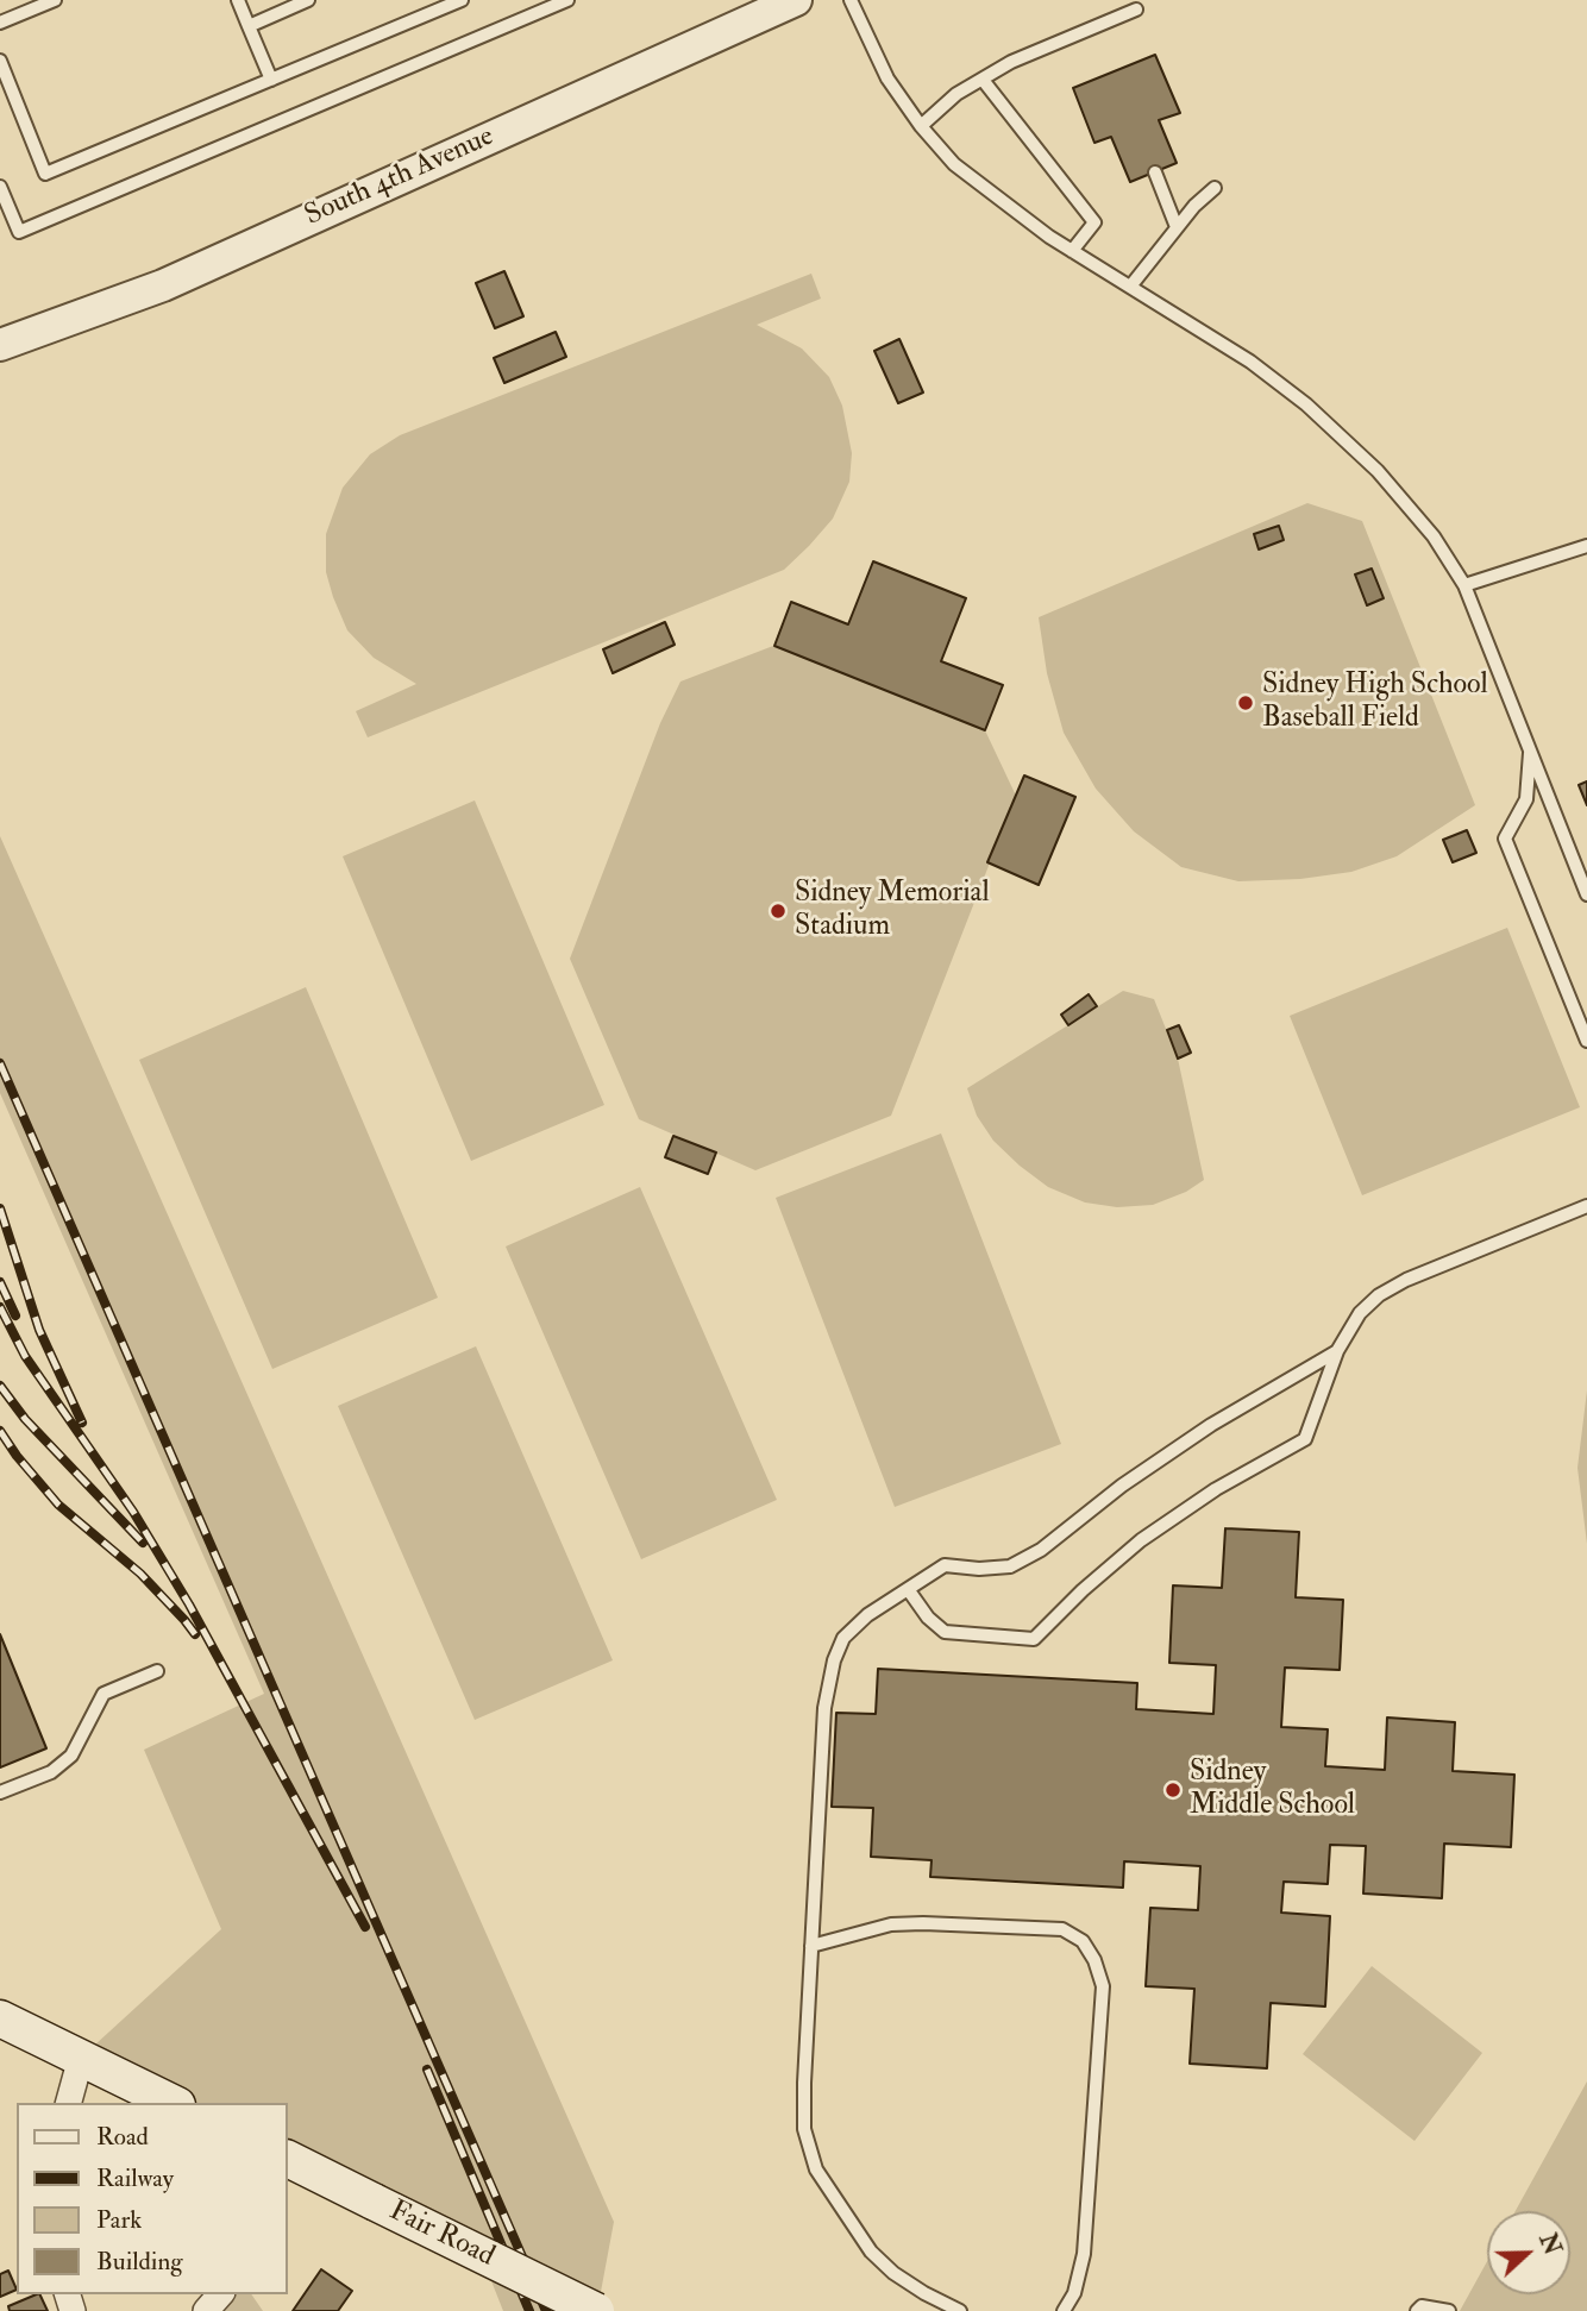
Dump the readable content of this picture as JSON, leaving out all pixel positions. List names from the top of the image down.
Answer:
{
  "streets": {
    "main road": ["Fair Road"],
    "street": ["South 4th Avenue"]
  },
  "places": ["Sidney High School Baseball Field", "Sidney Memorial Stadium", "Sidney Middle School"],
  "legend": [
    "Road",
    "Railway",
    "Park",
    "Building"
  ],
  "north": "right"
}
